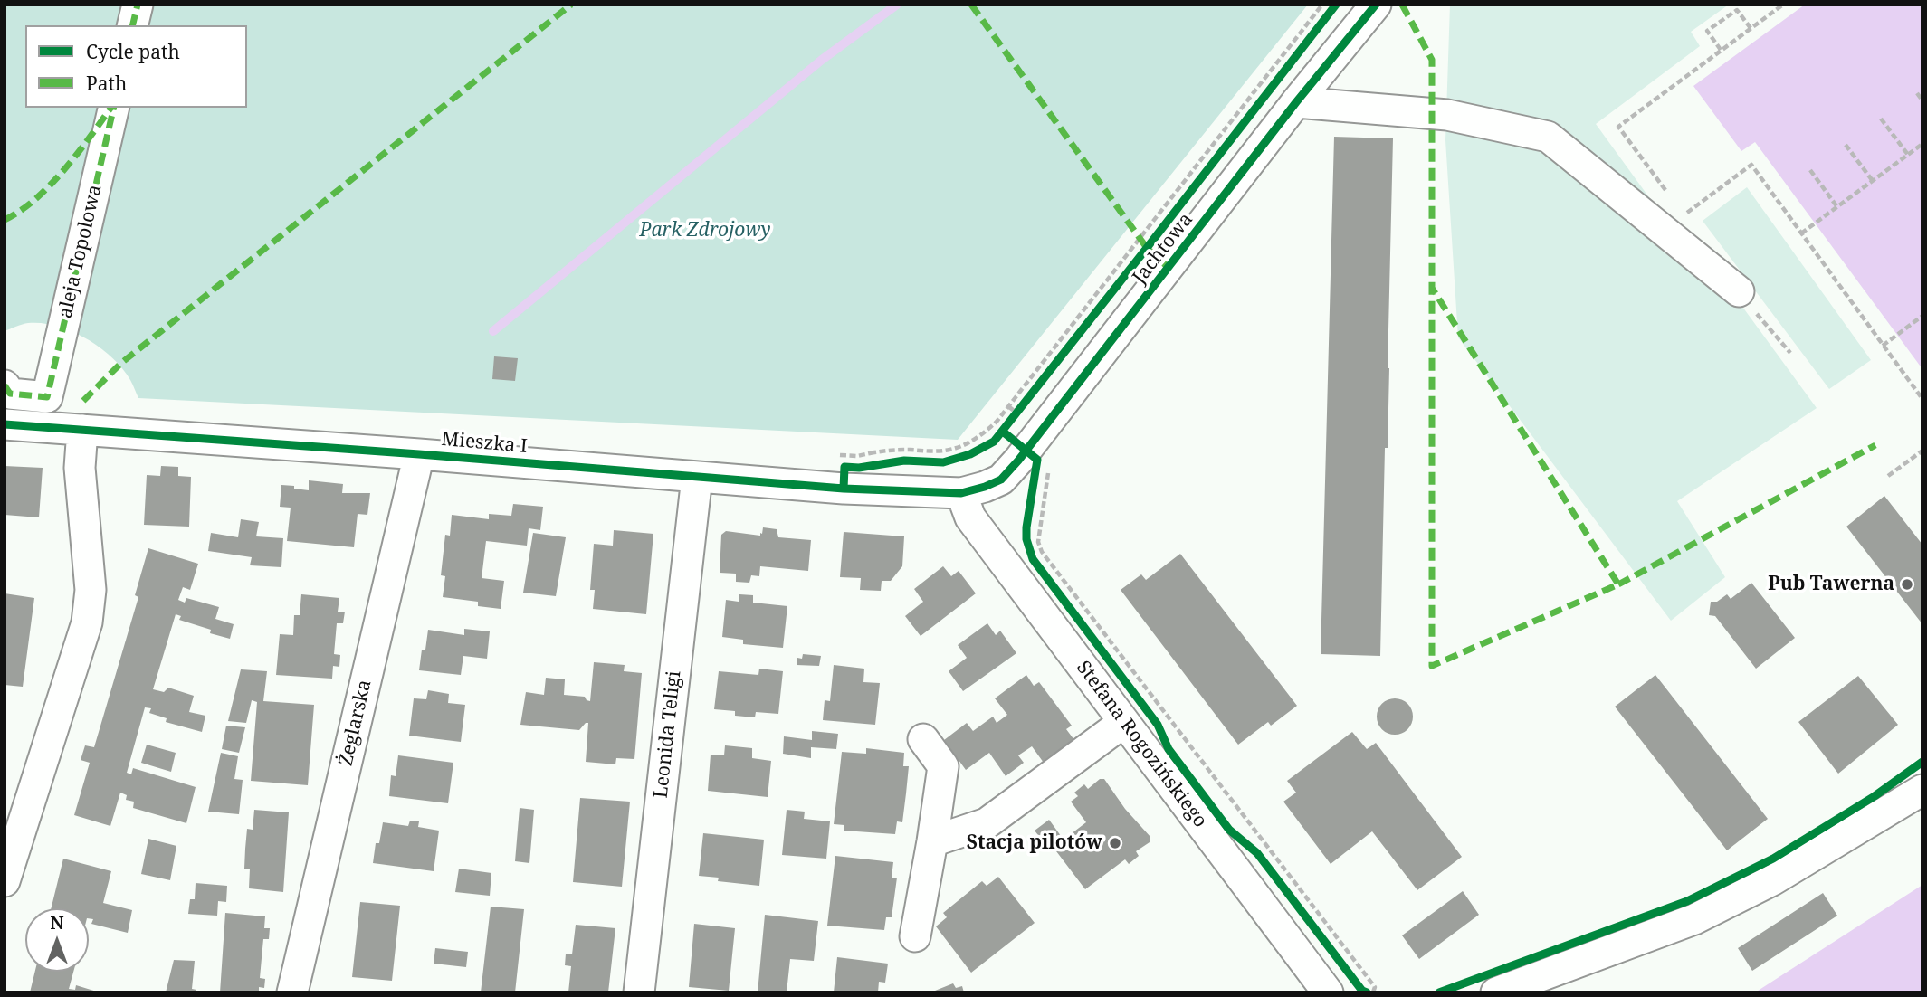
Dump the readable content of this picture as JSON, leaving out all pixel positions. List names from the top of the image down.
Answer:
{
  "streets": {
    "street": [
      "Jachtowa",
      "aleja Topolowa",
      "Mieszka I",
      "Żeglarska",
      "Leonida Teligi",
      "Stefana Rogozińskiego"
    ]
  },
  "crossings": [
    ["Jachtowa", "Mieszka I"],
    ["Jachtowa", "Stefana Rogozińskiego"],
    ["Mieszka I", "Żeglarska"],
    ["Mieszka I", "Leonida Teligi"],
    ["Mieszka I", "Stefana Rogozińskiego"]
  ],
  "parks": ["Park Zdrojowy"],
  "places": ["Pub Tawerna", "Stacja pilotów"],
  "legend": ["Cycle path", "Path"],
  "north": "top"
}
